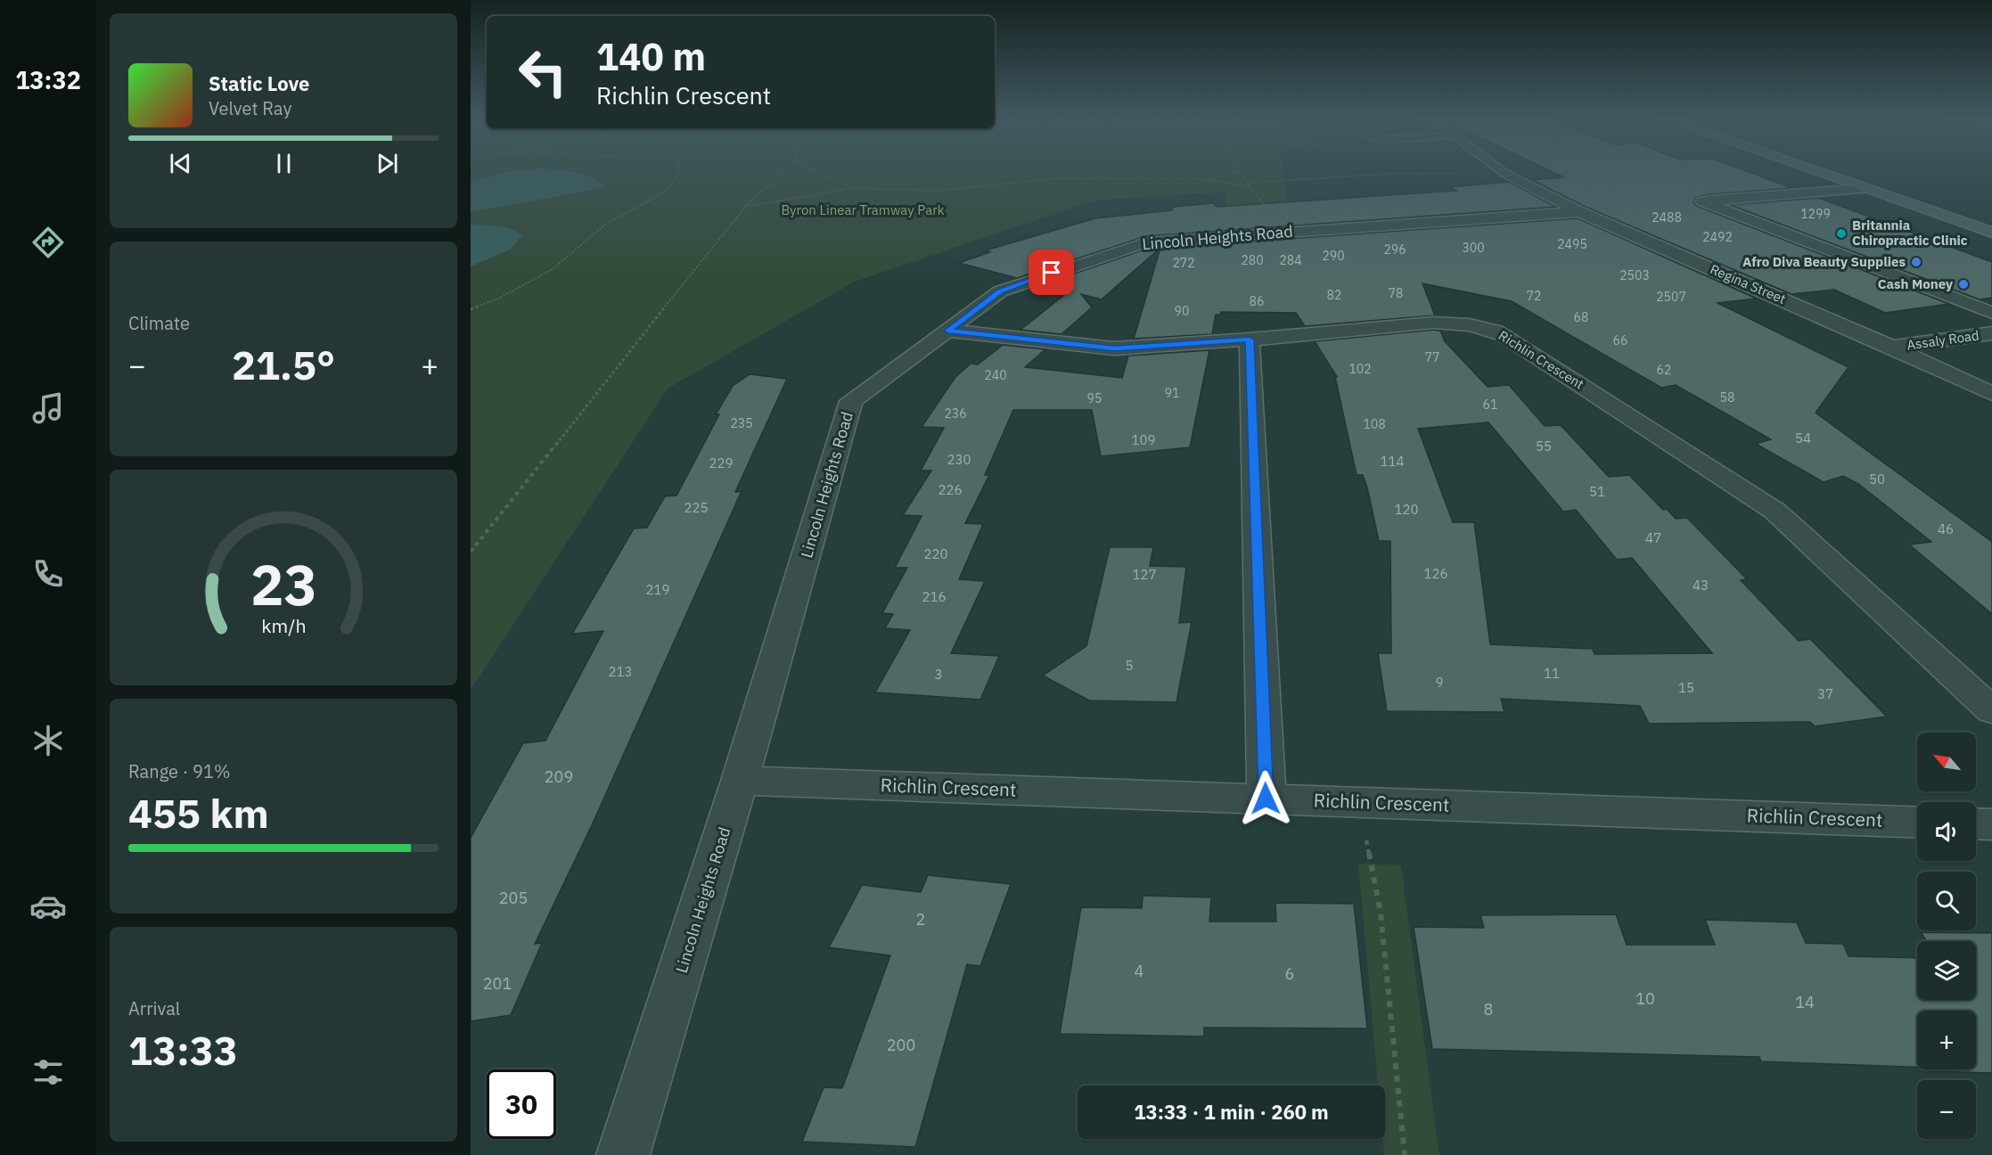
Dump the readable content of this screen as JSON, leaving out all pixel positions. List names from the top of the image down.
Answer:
{
  "streets": {
    "street": [
      "Lincoln Heights Road",
      "Regina Street",
      "Assaly Road",
      "Richlin Crescent"
    ]
  },
  "crossings": [
    ["Lincoln Heights Road", "Regina Street"],
    ["Lincoln Heights Road", "Richlin Crescent"],
    ["Regina Street", "Assaly Road"]
  ],
  "parks": ["Byron Linear Tramway Park"],
  "places": ["Britannia Chiropractic Clinic", "Afro Diva Beauty Supplies", "Cash Money"],
  "house_numbers": [
    "1299",
    "2488",
    "2492",
    "2495",
    "300",
    "296",
    "290",
    "280",
    "284",
    "272",
    "2503",
    "78",
    "82",
    "72",
    "2507",
    "86",
    "90",
    "68",
    "66",
    "77",
    "102",
    "62",
    "240",
    "91",
    "58",
    "95",
    "61",
    "236",
    "235",
    "108",
    "54",
    "109",
    "55",
    "230",
    "114",
    "229",
    "50",
    "226",
    "51",
    "225",
    "120",
    "46",
    "47",
    "220",
    "126",
    "127",
    "43",
    "219",
    "216",
    "5",
    "213",
    "11",
    "3",
    "9",
    "15",
    "37",
    "209",
    "205",
    "2",
    "4",
    "6",
    "201",
    "10",
    "14",
    "8",
    "200"
  ],
  "north": "top left",
  "page": {
    "tabs": "13:32",
    "turn": ["140 m", "Richlin Crescent"],
    "song": ["Static Love", "Velvet Ray"],
    "tile": [
      "Climate",
      ["Range · 91%", "455 km"],
      ["Arrival", "13:33"]
    ],
    "heat": ["−", "21.5°", "+"],
    "map_buttons": ["+", "−"],
    "limit": "30",
    "trip": "13:33 · 1 min · 260 m",
    "gauge": ["23", "km/h"]
  }
}
